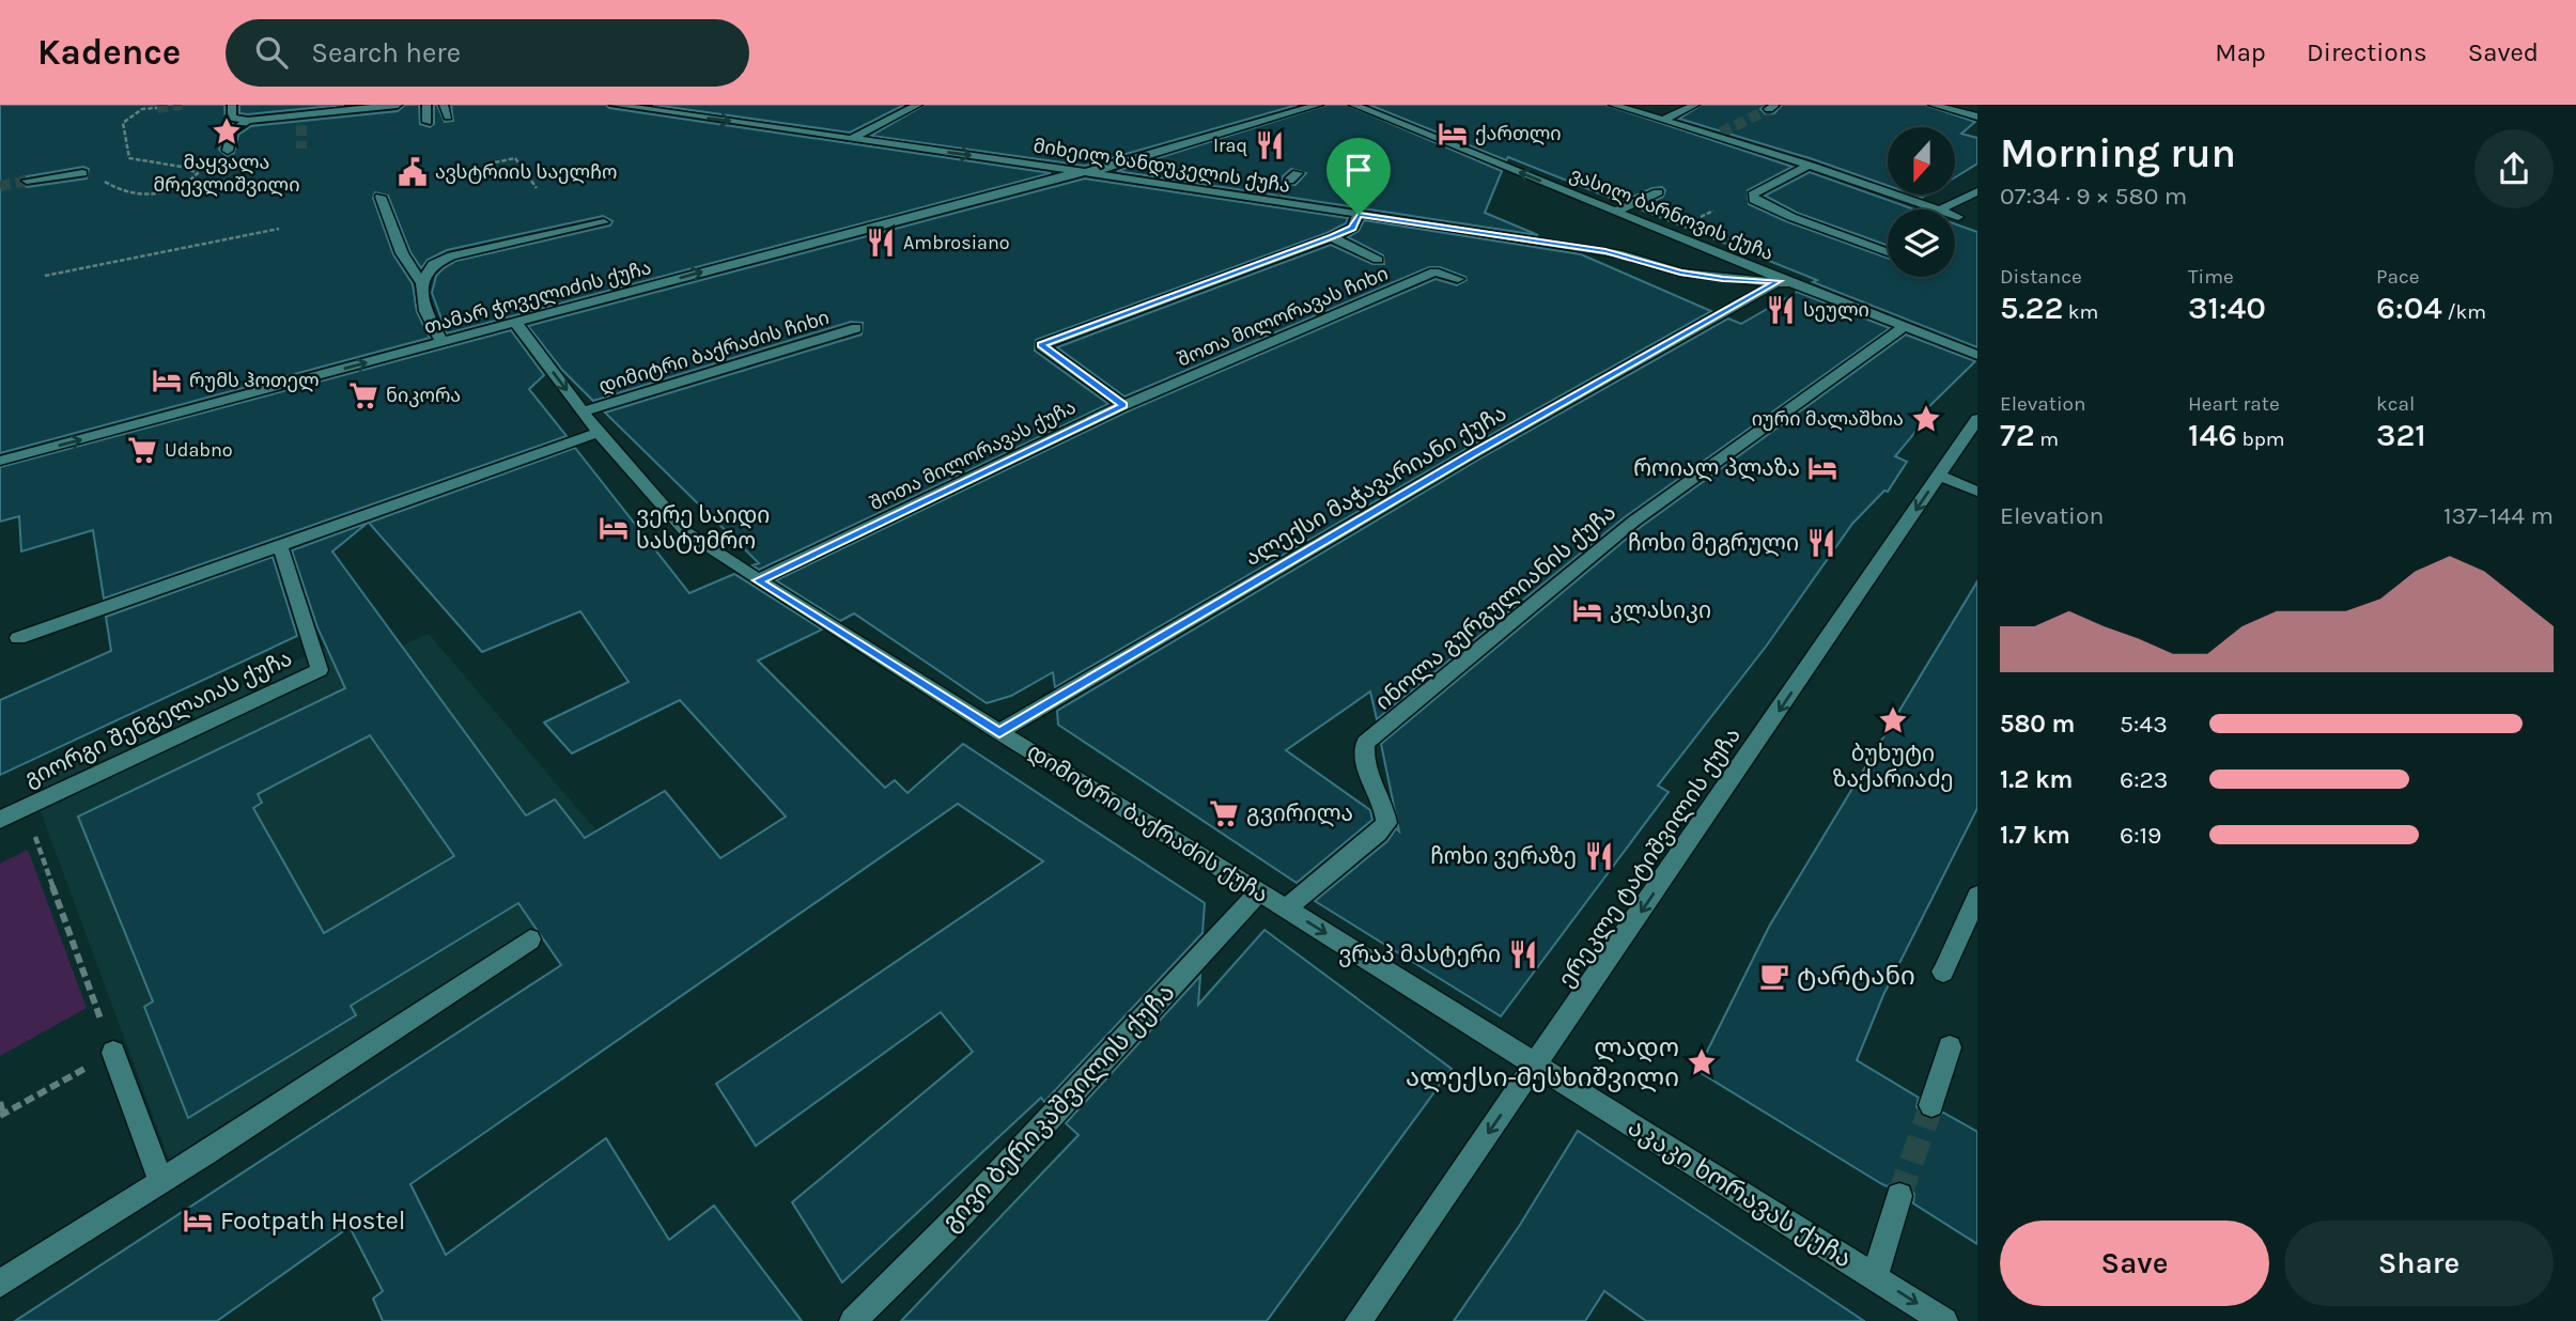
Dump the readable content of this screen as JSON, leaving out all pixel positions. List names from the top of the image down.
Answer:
{
  "streets": {
    "street": [
      "მიხეილ ზანდუკელის ქუჩა",
      "ვასილ ბარნოვის ქუჩა",
      "თამარ ჭოველიძის ქუჩა",
      "შოთა მილორავას ჩიხი",
      "დიმიტრი ბაქრაძის ჩიხი",
      "შოთა მილორავას ქუჩა",
      "ალექსი მაჭავარიანი ქუჩა",
      "ინოლა გურგულიანის ქუჩა",
      "გიორგი შენგელაიას ქუჩა",
      "დიმიტრი ბაქრაძის ქუჩა",
      "ერეკლე ტატიშვილის ქუჩა",
      "გივი ბერიკაშვილის ქუჩა",
      "აკაკი ხორავას ქუჩა"
    ]
  },
  "crossings": [
    ["მიხეილ ზანდუკელის ქუჩა", "ვასილ ბარნოვის ქუჩა"],
    ["მიხეილ ზანდუკელის ქუჩა", "თამარ ჭოველიძის ქუჩა"],
    ["მიხეილ ზანდუკელის ქუჩა", "შოთა მილორავას ქუჩა"],
    ["მიხეილ ზანდუკელის ქუჩა", "ალექსი მაჭავარიანი ქუჩა"],
    ["ვასილ ბარნოვის ქუჩა", "ალექსი მაჭავარიანი ქუჩა"],
    ["ვასილ ბარნოვის ქუჩა", "ინოლა გურგულიანის ქუჩა"],
    ["თამარ ჭოველიძის ქუჩა", "დიმიტრი ბაქრაძის ქუჩა"],
    ["შოთა მილორავას ჩიხი", "შოთა მილორავას ქუჩა"],
    ["დიმიტრი ბაქრაძის ჩიხი", "დიმიტრი ბაქრაძის ქუჩა"],
    ["შოთა მილორავას ქუჩა", "დიმიტრი ბაქრაძის ქუჩა"],
    ["ალექსი მაჭავარიანი ქუჩა", "დიმიტრი ბაქრაძის ქუჩა"],
    ["ინოლა გურგულიანის ქუჩა", "დიმიტრი ბაქრაძის ქუჩა"],
    ["დიმიტრი ბაქრაძის ქუჩა", "ერეკლე ტატიშვილის ქუჩა"],
    ["დიმიტრი ბაქრაძის ქუჩა", "გივი ბერიკაშვილის ქუჩა"],
    ["დიმიტრი ბაქრაძის ქუჩა", "აკაკი ხორავას ქუჩა"],
    ["ერეკლე ტატიშვილის ქუჩა", "აკაკი ხორავას ქუჩა"]
  ],
  "one_way": ["მიხეილ ზანდუკელის ქუჩა", "ერეკლე ტატიშვილის ქუჩა"],
  "places": {
    "place": [
      "მაყვალა მრევლიშვილი",
      "იური მალაშხია",
      "ბუხუტი ზაქარიაძე",
      "ლადო ალექსი-მესხიშვილი"
    ],
    "hotel": [
      "ქართლი",
      "რუმს ჰოთელ",
      "როიალ პლაზა",
      "ვერე საიდი სასტუმრო",
      "კლასიკი",
      "Footpath Hostel"
    ],
    "restaurant": [
      "Iraq",
      "Ambrosiano",
      "სეული",
      "ჩოხი მეგრული",
      "ჩოხი ვერაზე",
      "ვრაპ მასტერი"
    ],
    "public building": ["ავსტრიის საელჩო"],
    "supermarket": ["ნიკორა", "Udabno", "გვირილა"],
    "cafe": ["ტარტანი"]
  },
  "north": "bottom",
  "page": {
    "header": "Kadence",
    "search": "Search here",
    "nav": ["Map", "Directions", "Saved"],
    "heading": ["Morning run", "07:34 · 9 × 580 m"],
    "stats": [
      ["Distance", "5.22 km"],
      ["Time", "31:40"],
      ["Pace", "6:04 /km"],
      ["Elevation", "72 m"],
      ["Heart rate", "146 bpm"],
      ["kcal", "321"]
    ],
    "chart": ["Elevation", "137–144 m"],
    "list": [
      {
        "name": "580 m",
        "note": "5:43"
      },
      {
        "name": "1.2 km",
        "note": "6:23"
      },
      {
        "name": "1.7 km",
        "note": "6:19"
      }
    ],
    "buttons": ["Save", "Share"]
  }
}
